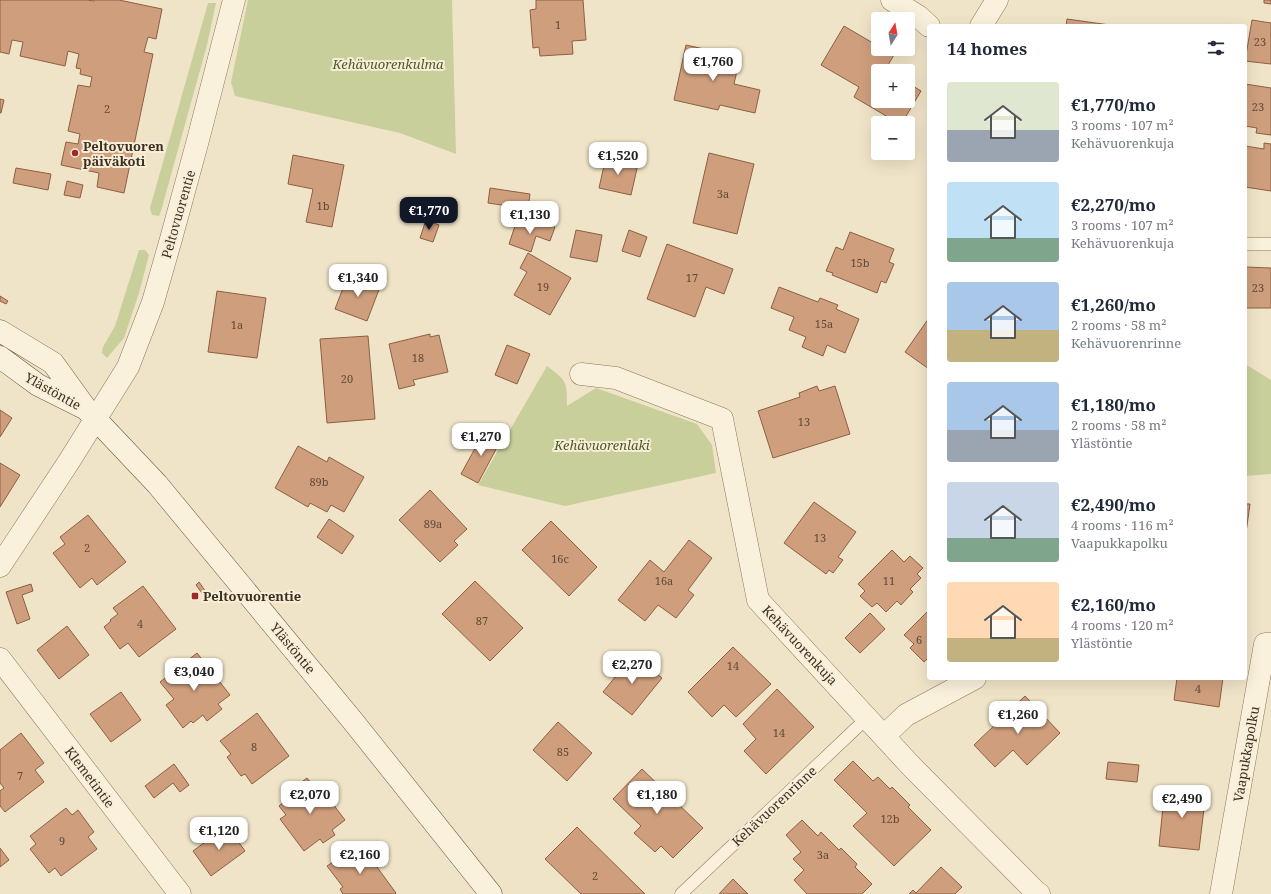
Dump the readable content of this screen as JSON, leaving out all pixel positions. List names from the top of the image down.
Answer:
{
  "streets": {
    "street": [
      "Peltovuorentie",
      "Ylästöntie",
      "Kehävuorenkuja",
      "Vaapukkapolku",
      "Klemetintie"
    ],
    "lane": ["Kehävuorenrinne"]
  },
  "crossings": [
    ["Peltovuorentie", "Ylästöntie"],
    ["Kehävuorenkuja", "Kehävuorenrinne"]
  ],
  "parks": ["Kehävuorenkulma", "Kehävuorenlaki"],
  "places": {
    "other": ["Peltovuoren päiväkoti"],
    "transit": ["Peltovuorentie"]
  },
  "house_numbers": [
    "1",
    "23",
    "23",
    "2",
    "3a",
    "1b",
    "15b",
    "17",
    "19",
    "23",
    "15a",
    "1a",
    "18",
    "20",
    "13",
    "89b",
    "89a",
    "13",
    "2",
    "16c",
    "16a",
    "11",
    "87",
    "4",
    "6",
    "14",
    "4",
    "14",
    "8",
    "85",
    "7",
    "12b",
    "9",
    "3a",
    "2"
  ],
  "north": "top",
  "page": {
    "map_buttons": ["+", "−"],
    "heading": "14 homes",
    "price": [
      "€1,760",
      "€1,520",
      "€1,770",
      "€1,130",
      "€1,340",
      "€1,270",
      "€2,270",
      "€3,040",
      "€1,260",
      "€2,070",
      "€1,180",
      "€2,490",
      "€1,120",
      "€2,160"
    ],
    "list": [
      {
        "name": "€1,770/mo",
        "note": "3 rooms · 107 m² · Kehävuorenkuja"
      },
      {
        "name": "€2,270/mo",
        "note": "3 rooms · 107 m² · Kehävuorenkuja"
      },
      {
        "name": "€1,260/mo",
        "note": "2 rooms · 58 m² · Kehävuorenrinne"
      },
      {
        "name": "€1,180/mo",
        "note": "2 rooms · 58 m² · Ylästöntie"
      },
      {
        "name": "€2,490/mo",
        "note": "4 rooms · 116 m² · Vaapukkapolku"
      },
      {
        "name": "€2,160/mo",
        "note": "4 rooms · 120 m² · Ylästöntie"
      }
    ]
  }
}
